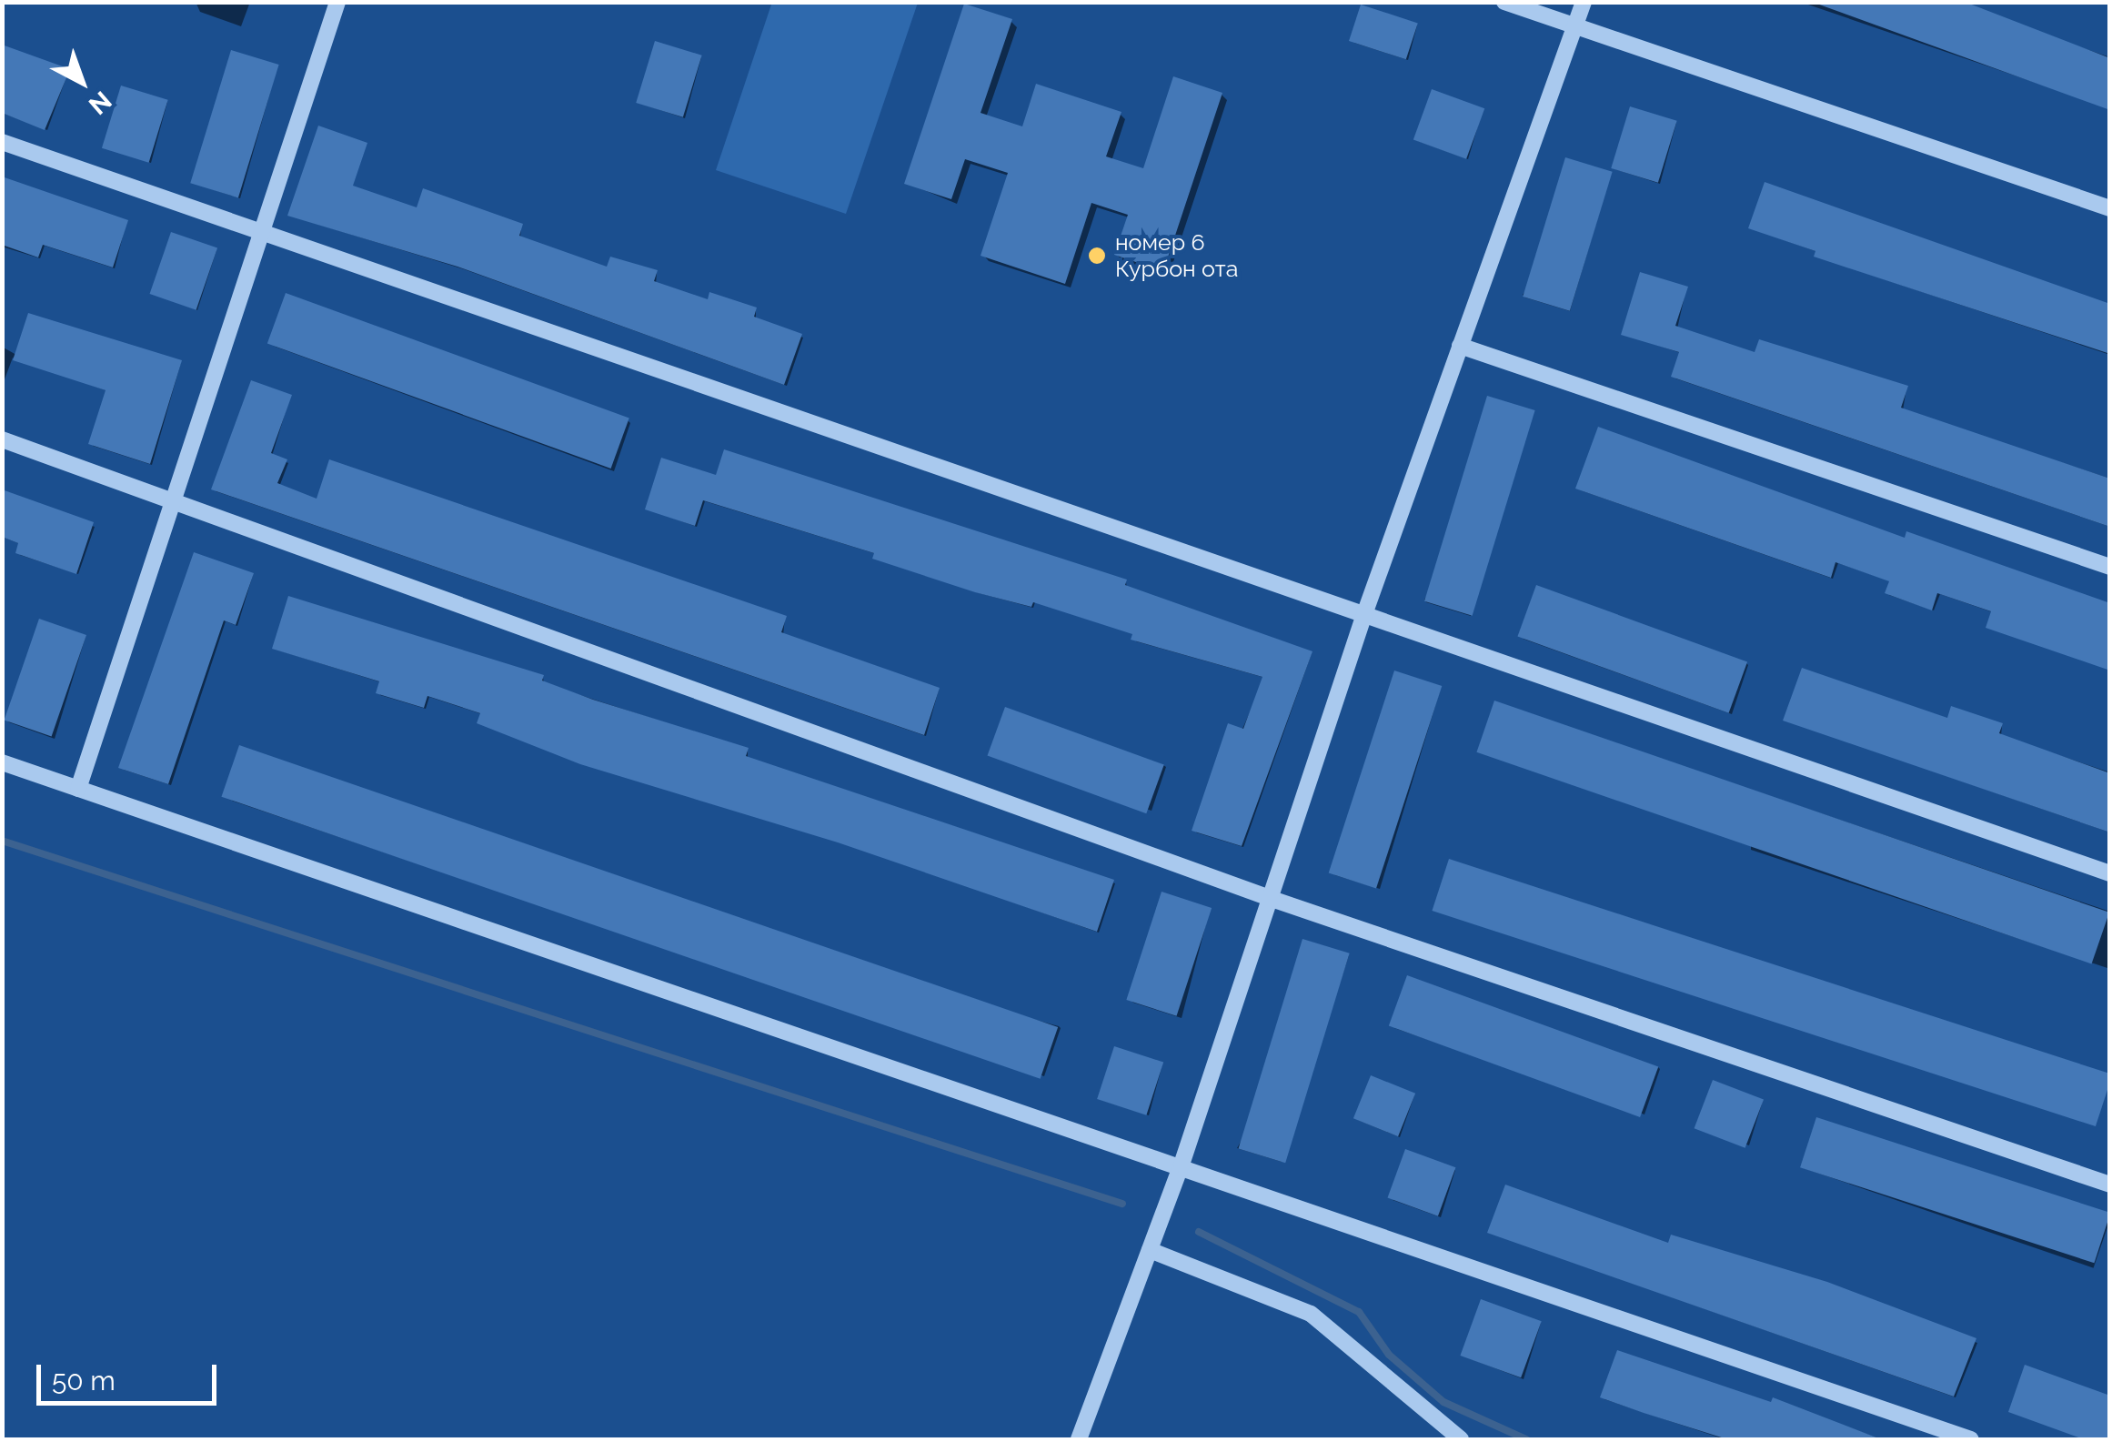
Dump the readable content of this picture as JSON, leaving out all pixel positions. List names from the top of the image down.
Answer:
{
  "places": ["номер 6 Курбон ота"],
  "scale_bar": "50 m",
  "north": "bottom right"
}
